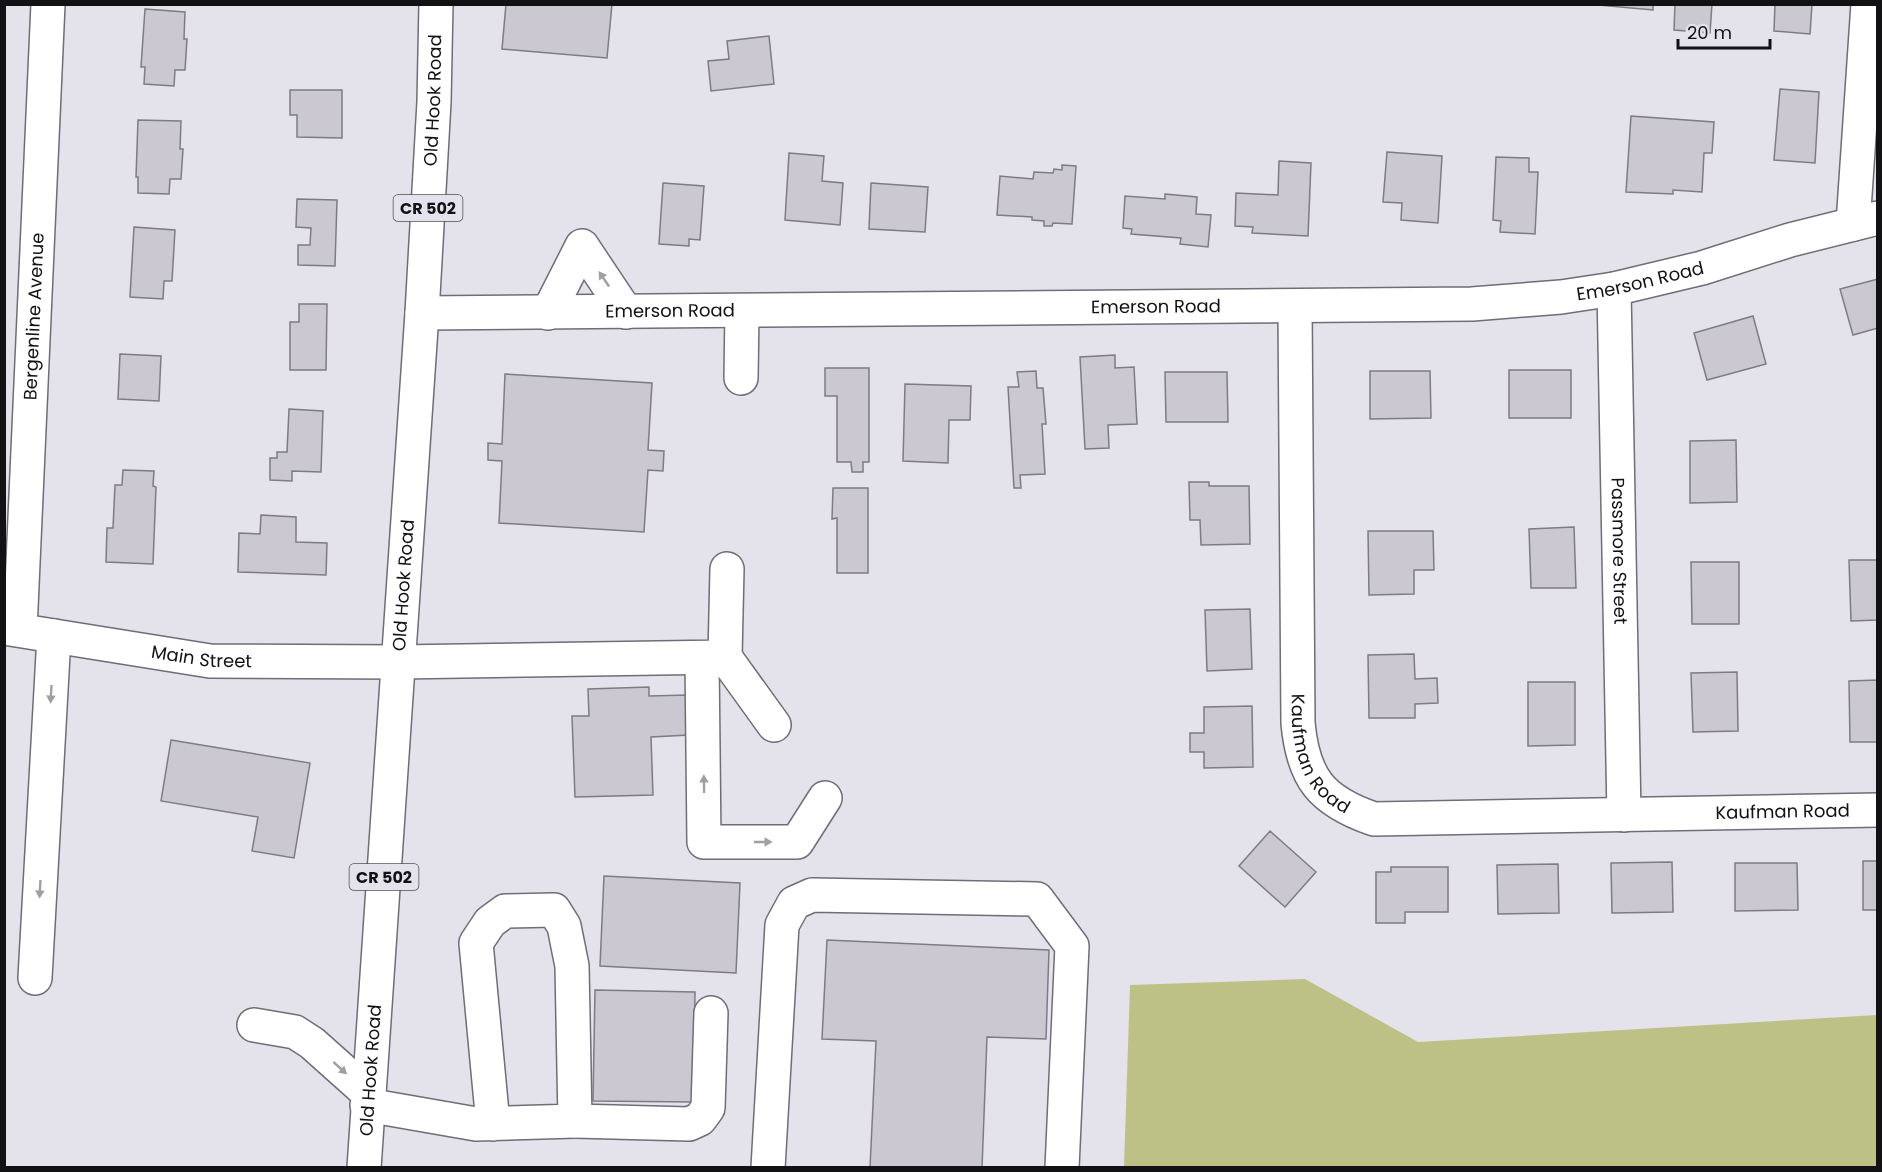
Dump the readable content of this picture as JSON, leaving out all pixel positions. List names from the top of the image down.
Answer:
{
  "streets": {
    "street": [
      "Old Hook Road",
      "CR 502",
      "Emerson Road",
      "Bergenline Avenue",
      "Passmore Street",
      "Main Street",
      "Kaufman Road"
    ]
  },
  "crossings": [
    ["Old Hook Road", "Emerson Road"],
    ["Old Hook Road", "Main Street"],
    ["Emerson Road", "Passmore Street"],
    ["Emerson Road", "Kaufman Road"],
    ["Bergenline Avenue", "Main Street"],
    ["Passmore Street", "Kaufman Road"]
  ],
  "scale_bar": "20 m"
}
